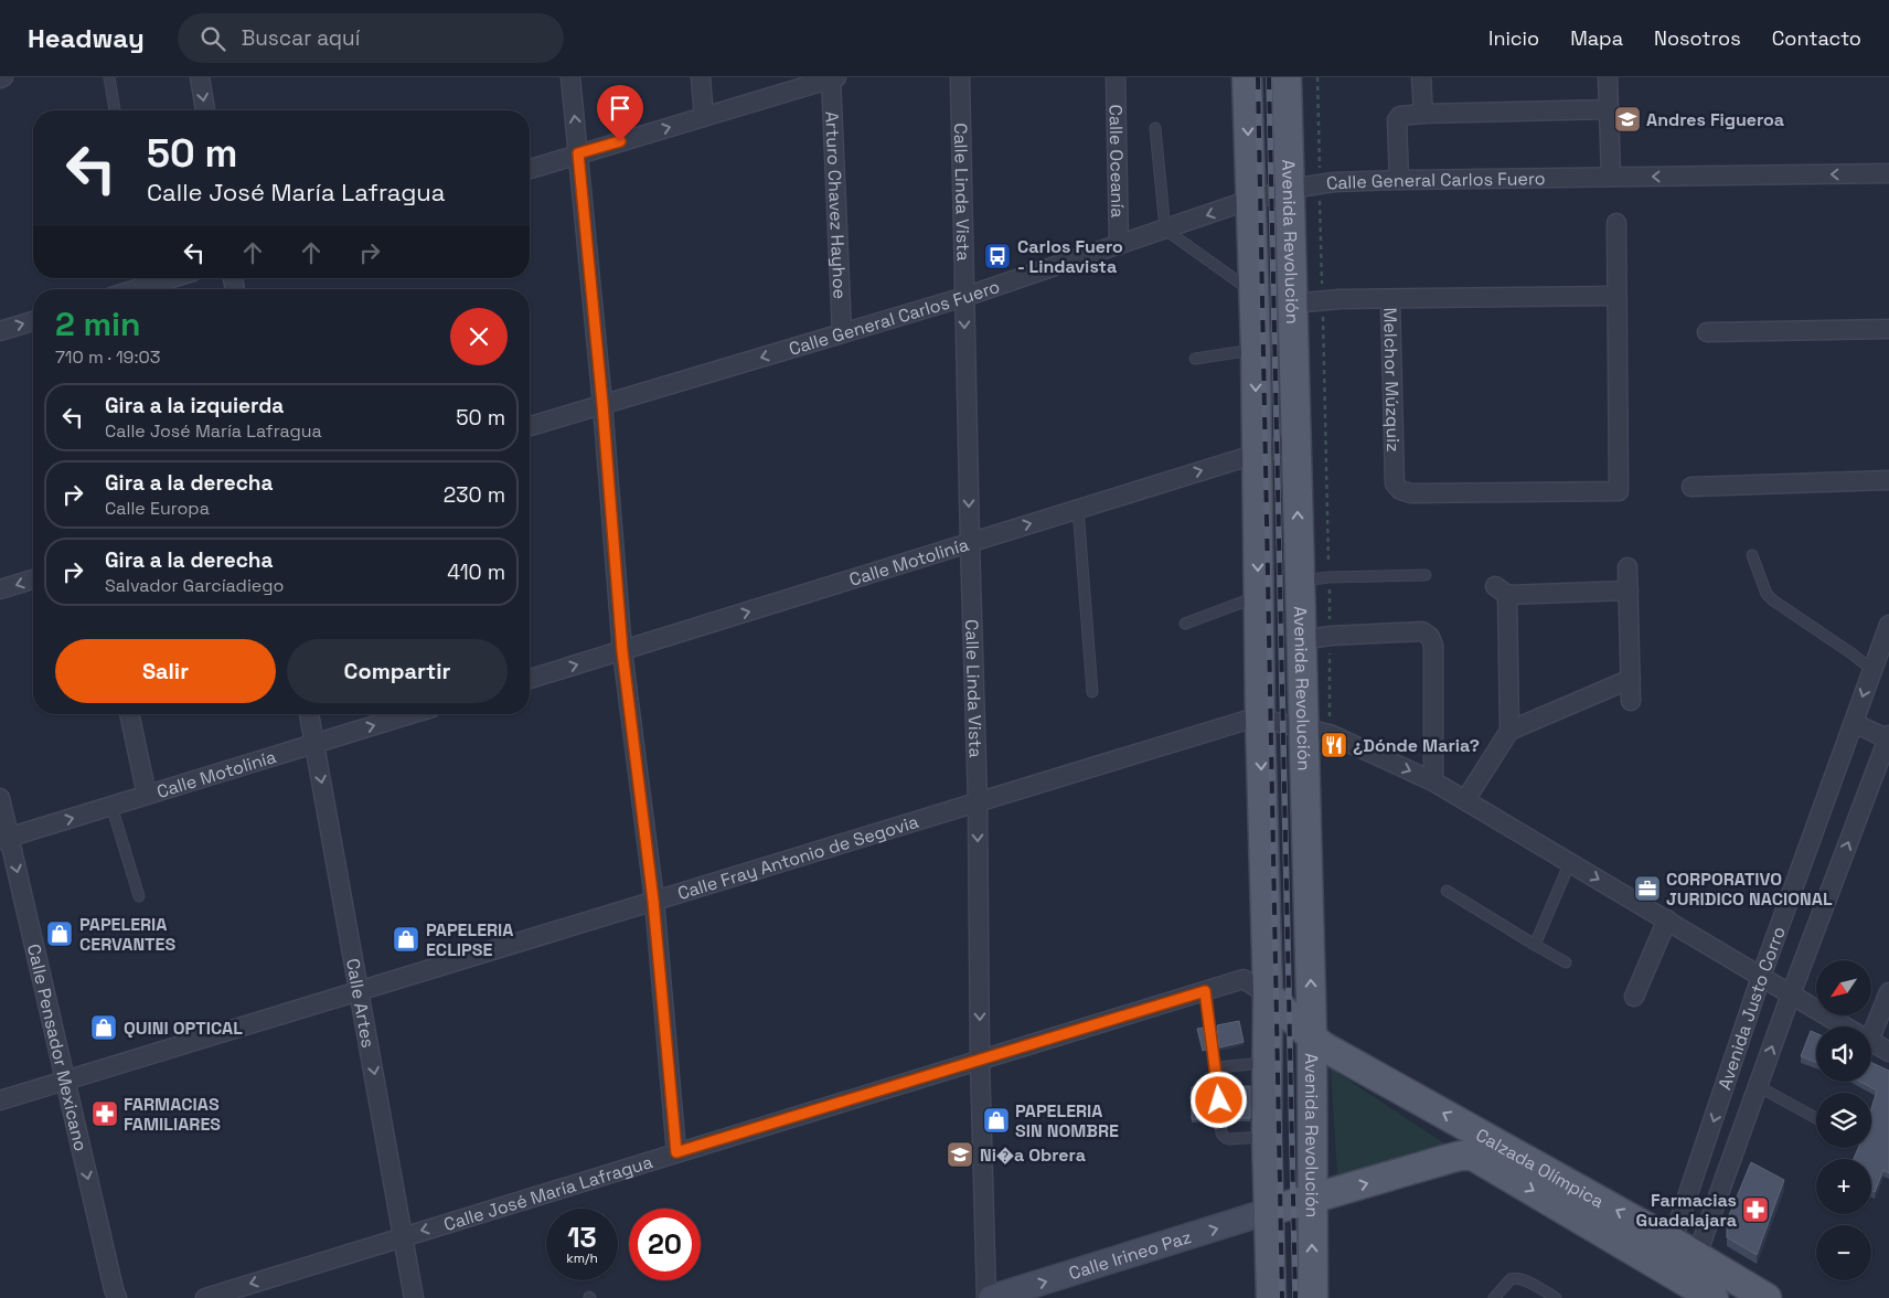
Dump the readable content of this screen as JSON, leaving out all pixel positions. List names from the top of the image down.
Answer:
{
  "streets": {
    "main road": ["Avenida Revolución", "Calzada Olímpica"],
    "street": [
      "Calle Oceanía",
      "Calle General Carlos Fuero",
      "Calle Linda Vista",
      "Arturo Chavez Hayhoe",
      "Melchor Múzquiz",
      "Calle Motolinía",
      "Calle Fray Antonio de Segovia",
      "Calle Artes",
      "Avenida Justo Corro",
      "Calle Pensador Mexicano",
      "Calle José María Lafragua",
      "Calle Irineo Paz"
    ]
  },
  "crossings": [
    ["Calle Oceanía", "Calle General Carlos Fuero"],
    ["Calle General Carlos Fuero", "Calle Linda Vista"],
    ["Calle General Carlos Fuero", "Arturo Chavez Hayhoe"],
    ["Calle General Carlos Fuero", "Avenida Revolución"],
    ["Calle Linda Vista", "Calle Motolinía"],
    ["Calle Linda Vista", "Calle Fray Antonio de Segovia"],
    ["Calle Linda Vista", "Calle José María Lafragua"],
    ["Calle Linda Vista", "Calle Irineo Paz"],
    ["Avenida Revolución", "Melchor Múzquiz"],
    ["Avenida Revolución", "Calle Motolinía"],
    ["Avenida Revolución", "Calle Fray Antonio de Segovia"],
    ["Avenida Revolución", "Calzada Olímpica"],
    ["Calle Motolinía", "Calle Artes"],
    ["Calle Motolinía", "Calle Pensador Mexicano"],
    ["Calle Fray Antonio de Segovia", "Calle Artes"],
    ["Calle Fray Antonio de Segovia", "Avenida Justo Corro"],
    ["Calle Fray Antonio de Segovia", "Calle Pensador Mexicano"],
    ["Calle Artes", "Calle José María Lafragua"],
    ["Avenida Justo Corro", "Calzada Olímpica"],
    ["Calzada Olímpica", "Calle José María Lafragua"],
    ["Calzada Olímpica", "Calle Irineo Paz"]
  ],
  "one_way": [
    "Calle Linda Vista",
    "Calle Motolinía",
    "Calle Artes",
    "Calle Pensador Mexicano",
    "Calle José María Lafragua",
    "Calle Irineo Paz"
  ],
  "places": {
    "school or university": ["Andres Figueroa", "Ni�a Obrera"],
    "bus stop": ["Carlos Fuero - Lindavista"],
    "restaurant": ["¿Dónde Maria?"],
    "office": ["CORPORATIVO JURIDICO NACIONAL"],
    "shop": [
      "PAPELERIA CERVANTES",
      "PAPELERIA ECLIPSE",
      "QUINI OPTICAL",
      "PAPELERIA SIN NOMBRE"
    ],
    "pharmacy": ["FARMACIAS FAMILIARES", "Farmacias Guadalajara"]
  },
  "north": "bottom left",
  "page": {
    "header": "Headway",
    "search": "Buscar aquí",
    "nav": [
      "Inicio",
      "Mapa",
      "Nosotros",
      "Contacto"
    ],
    "turn": ["50 m", "Calle José María Lafragua"],
    "heading": ["2 min", "710 m · 19:03"],
    "list": [
      {
        "name": "Gira a la izquierda",
        "note": "Calle José María Lafragua",
        "value": "50 m"
      },
      {
        "name": "Gira a la derecha",
        "note": "Calle Europa",
        "value": "230 m"
      },
      {
        "name": "Gira a la derecha",
        "note": "Salvador Garcíadiego",
        "value": "410 m"
      }
    ],
    "buttons": ["Salir", "Compartir"],
    "map_buttons": ["+", "−"],
    "speed": "13 km/h",
    "limit": "20"
  }
}
